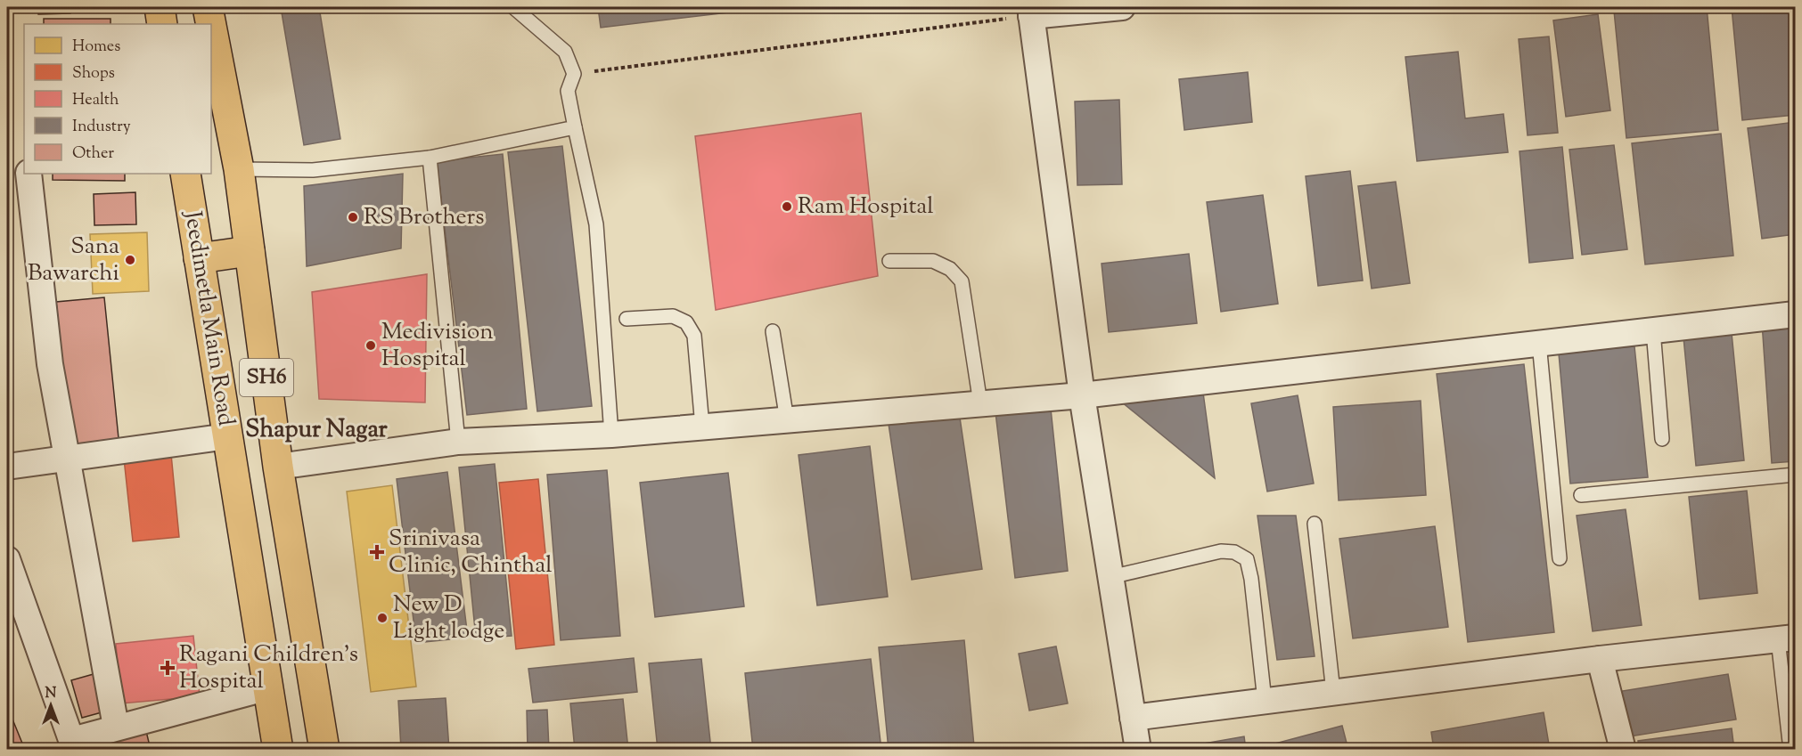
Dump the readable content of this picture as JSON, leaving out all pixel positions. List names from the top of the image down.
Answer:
{
  "streets": {
    "main road": ["Jeedimetla Main Road", "SH6"]
  },
  "districts": ["Shapur Nagar"],
  "places": {
    "other": [
      "Ram Hospital",
      "RS Brothers",
      "Sana Bawarchi",
      "Medivision Hospital",
      "New D Light lodge"
    ],
    "health": ["Srinivasa Clinic, Chinthal", "Ragani Children's Hospital"]
  },
  "legend": [
    "Homes",
    "Shops",
    "Health",
    "Industry",
    "Other"
  ],
  "north": "top"
}
